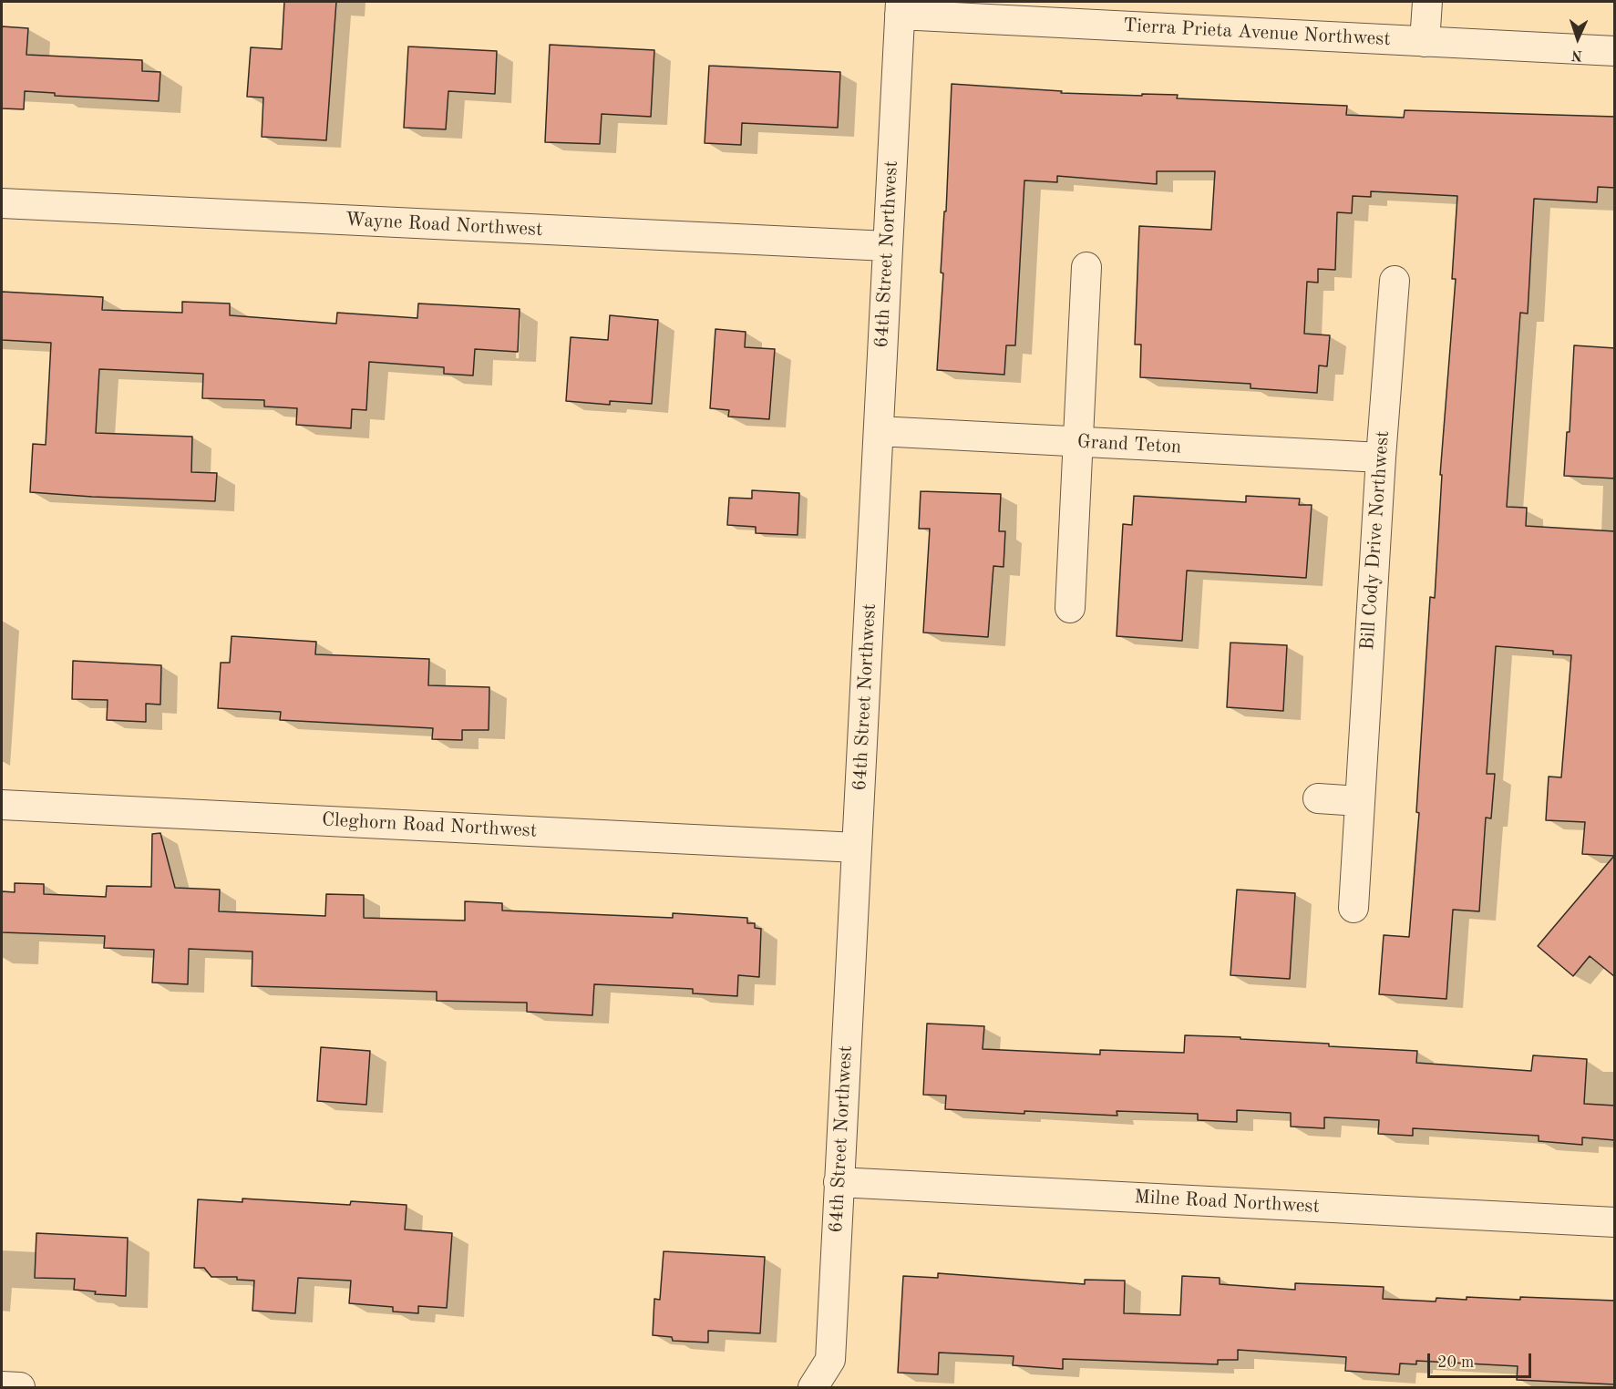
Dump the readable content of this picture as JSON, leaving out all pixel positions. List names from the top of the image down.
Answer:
{
  "streets": {
    "street": [
      "Tierra Prieta Avenue Northwest",
      "Wayne Road Northwest",
      "64th Street Northwest",
      "Grand Teton",
      "Bill Cody Drive Northwest",
      "Cleghorn Road Northwest",
      "Milne Road Northwest"
    ]
  },
  "crossings": [
    ["Tierra Prieta Avenue Northwest", "64th Street Northwest"],
    ["Wayne Road Northwest", "64th Street Northwest"],
    ["64th Street Northwest", "Grand Teton"],
    ["64th Street Northwest", "Cleghorn Road Northwest"],
    ["64th Street Northwest", "Milne Road Northwest"],
    ["Grand Teton", "Bill Cody Drive Northwest"]
  ],
  "scale_bar": "20 m",
  "north": "bottom"
}
